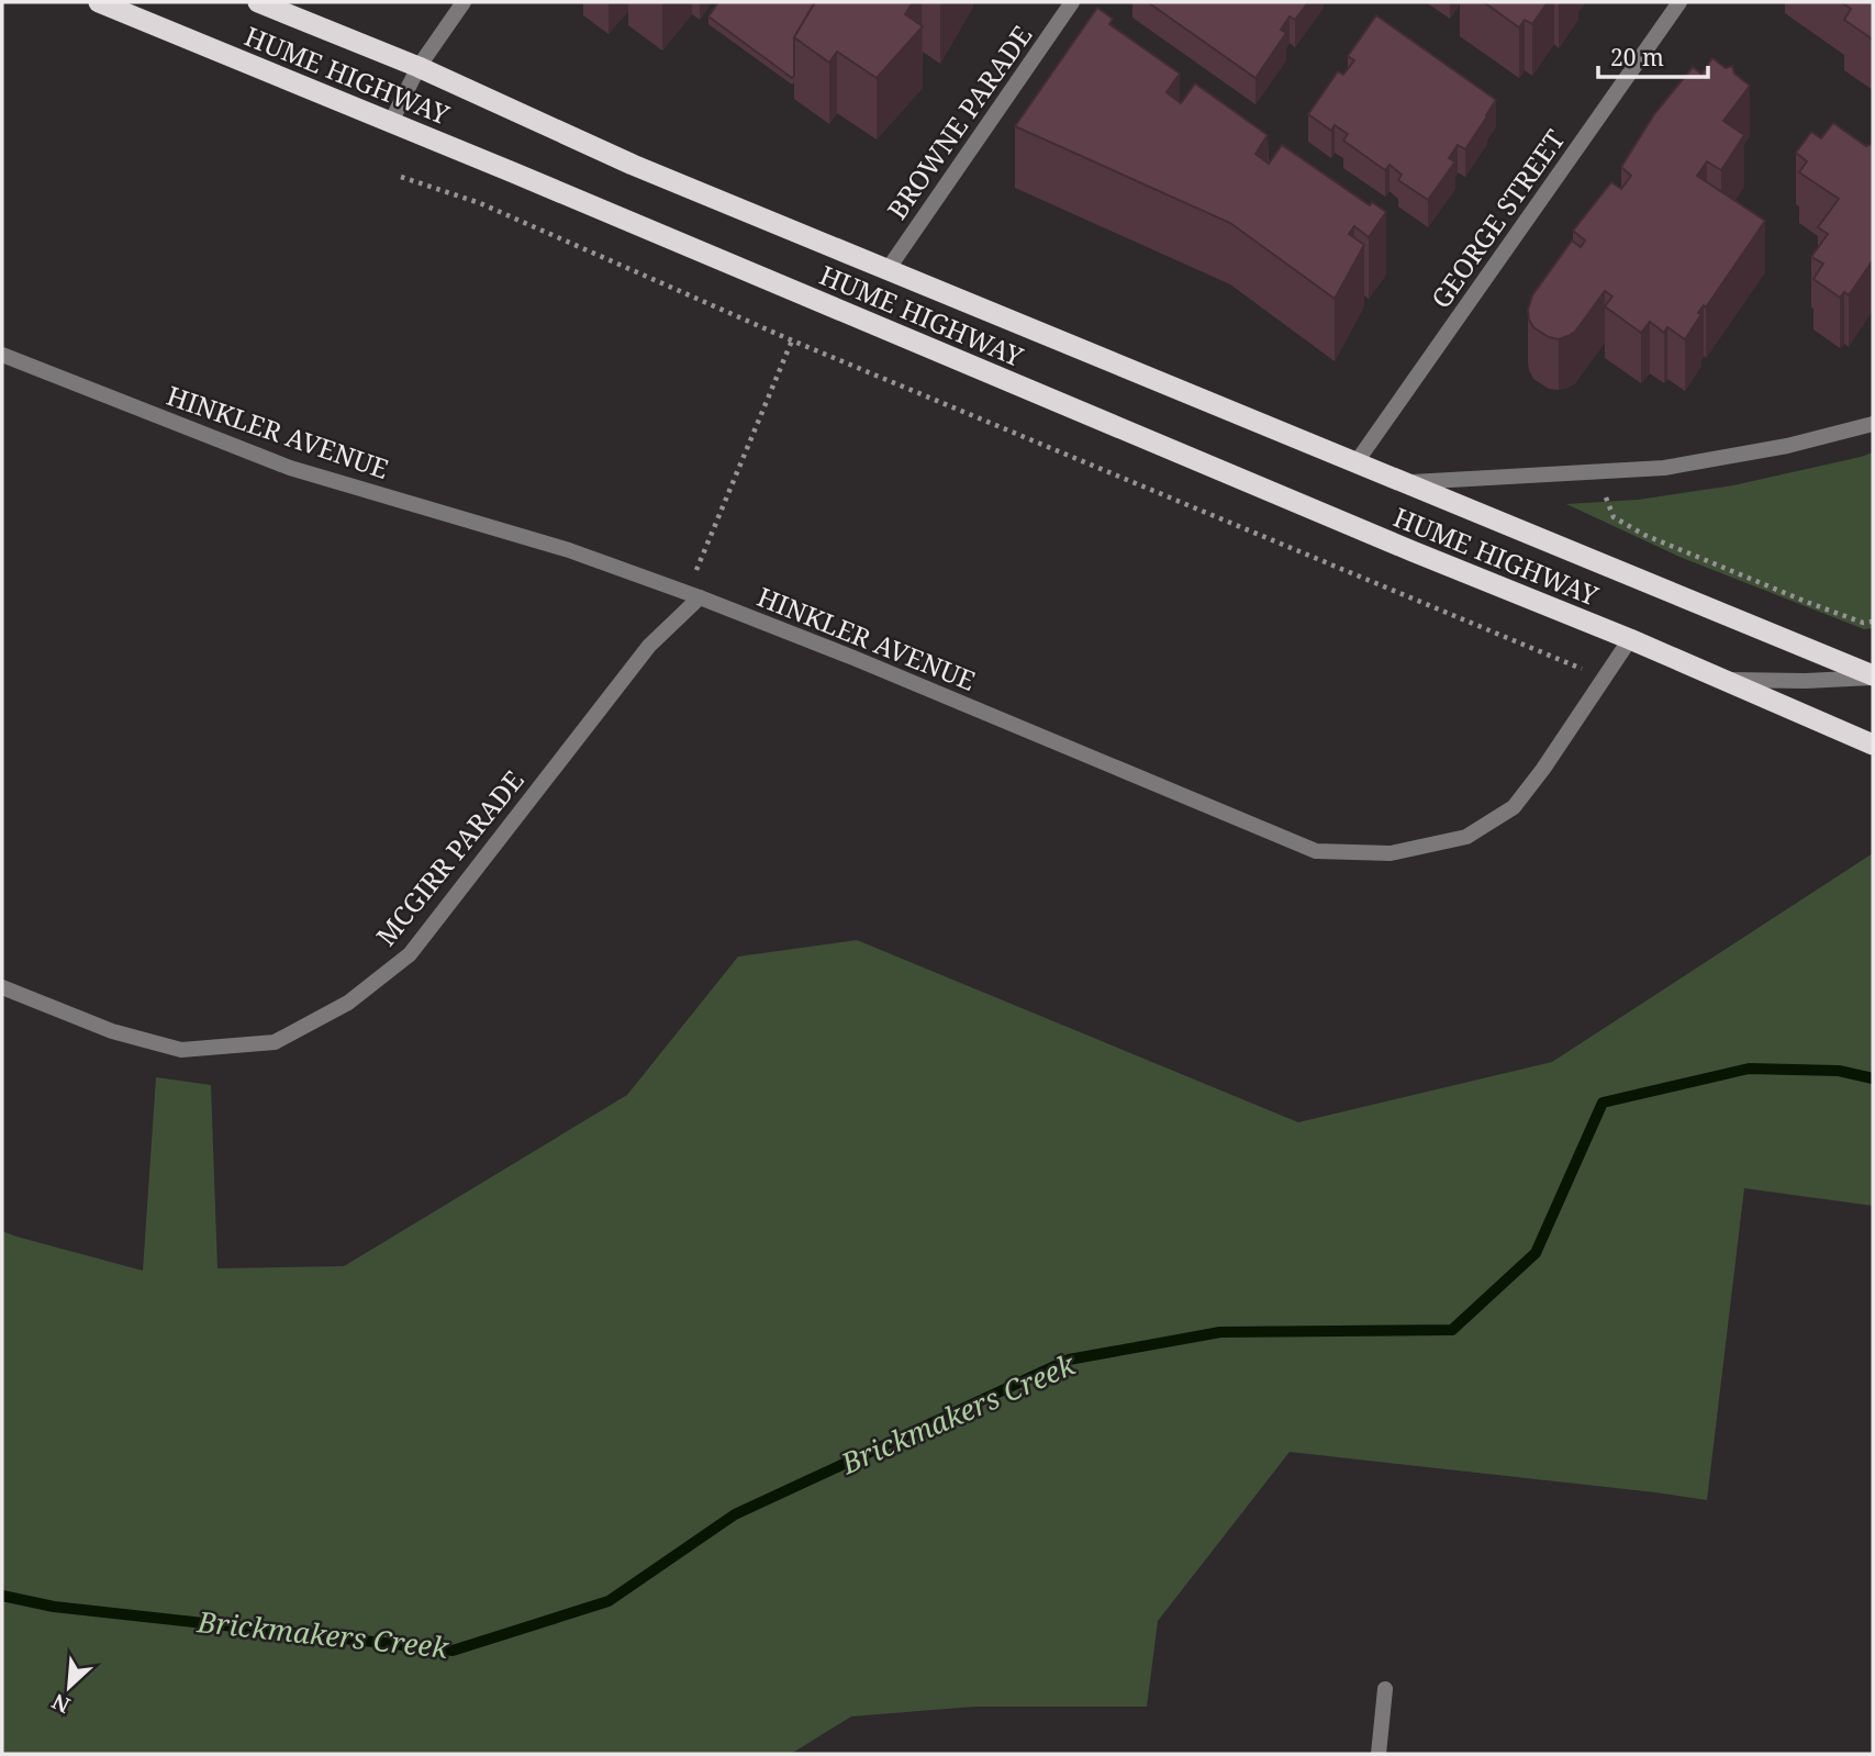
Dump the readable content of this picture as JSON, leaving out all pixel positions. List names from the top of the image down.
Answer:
{
  "streets": {
    "highway": ["HUME HIGHWAY"],
    "street": [
      "BROWNE PARADE",
      "GEORGE STREET",
      "HINKLER AVENUE",
      "MCGIRR PARADE"
    ]
  },
  "crossings": [
    ["HUME HIGHWAY", "BROWNE PARADE"],
    ["HUME HIGHWAY", "GEORGE STREET"],
    ["HUME HIGHWAY", "HINKLER AVENUE"],
    ["HINKLER AVENUE", "MCGIRR PARADE"]
  ],
  "water": ["Brickmakers Creek"],
  "scale_bar": "20 m",
  "north": "bottom left"
}
